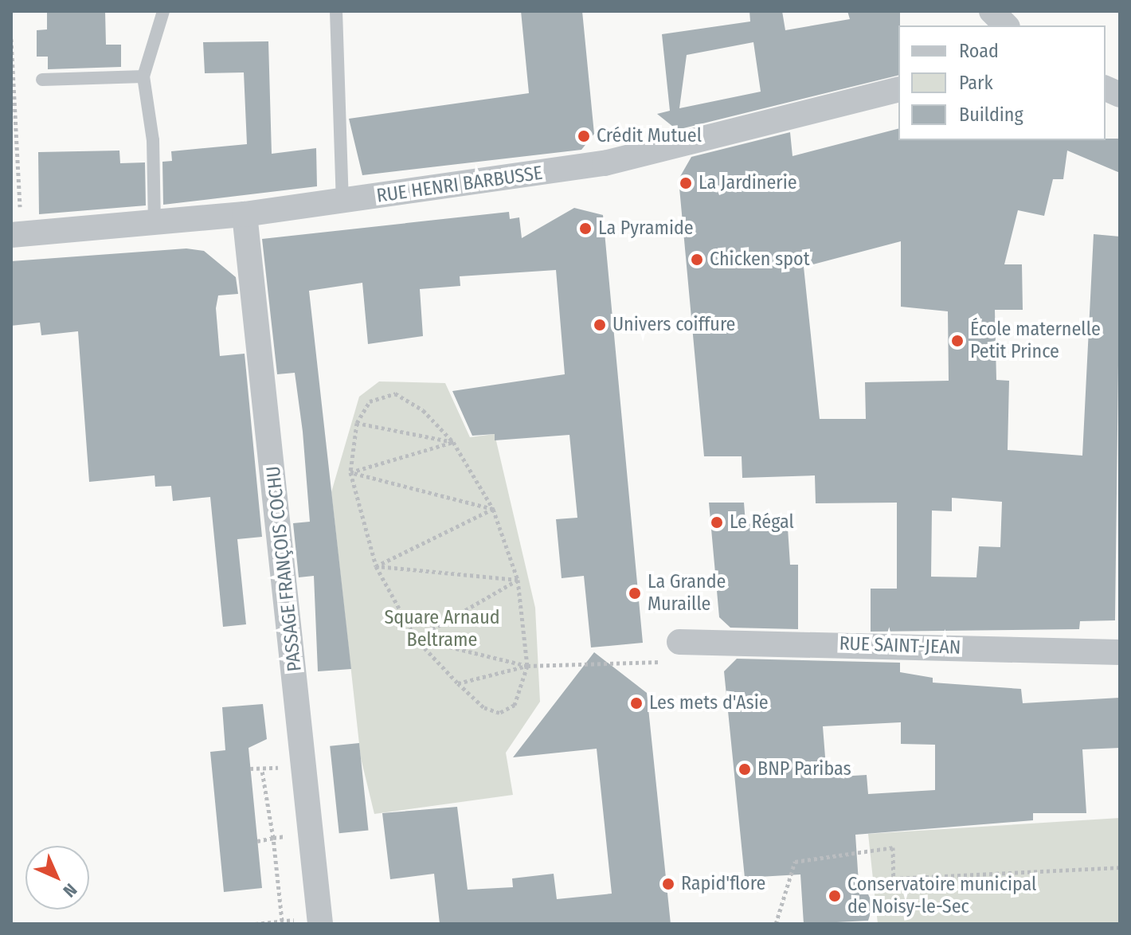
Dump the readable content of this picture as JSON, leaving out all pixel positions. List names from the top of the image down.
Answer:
{
  "streets": {
    "street": ["RUE HENRI BARBUSSE", "PASSAGE FRANÇOIS COCHU", "RUE SAINT-JEAN"]
  },
  "crossings": [
    ["RUE HENRI BARBUSSE", "PASSAGE FRANÇOIS COCHU"]
  ],
  "parks": ["Square Arnaud Beltrame"],
  "places": [
    "Crédit Mutuel",
    "La Jardinerie",
    "La Pyramide",
    "Chicken spot",
    "Univers coiffure",
    "École maternelle Petit Prince",
    "Le Régal",
    "La Grande Muraille",
    "Les mets d'Asie",
    "BNP Paribas",
    "Rapid'flore",
    "Conservatoire municipal de Noisy-le-Sec"
  ],
  "legend": ["Road", "Park", "Building"],
  "north": "bottom right"
}
